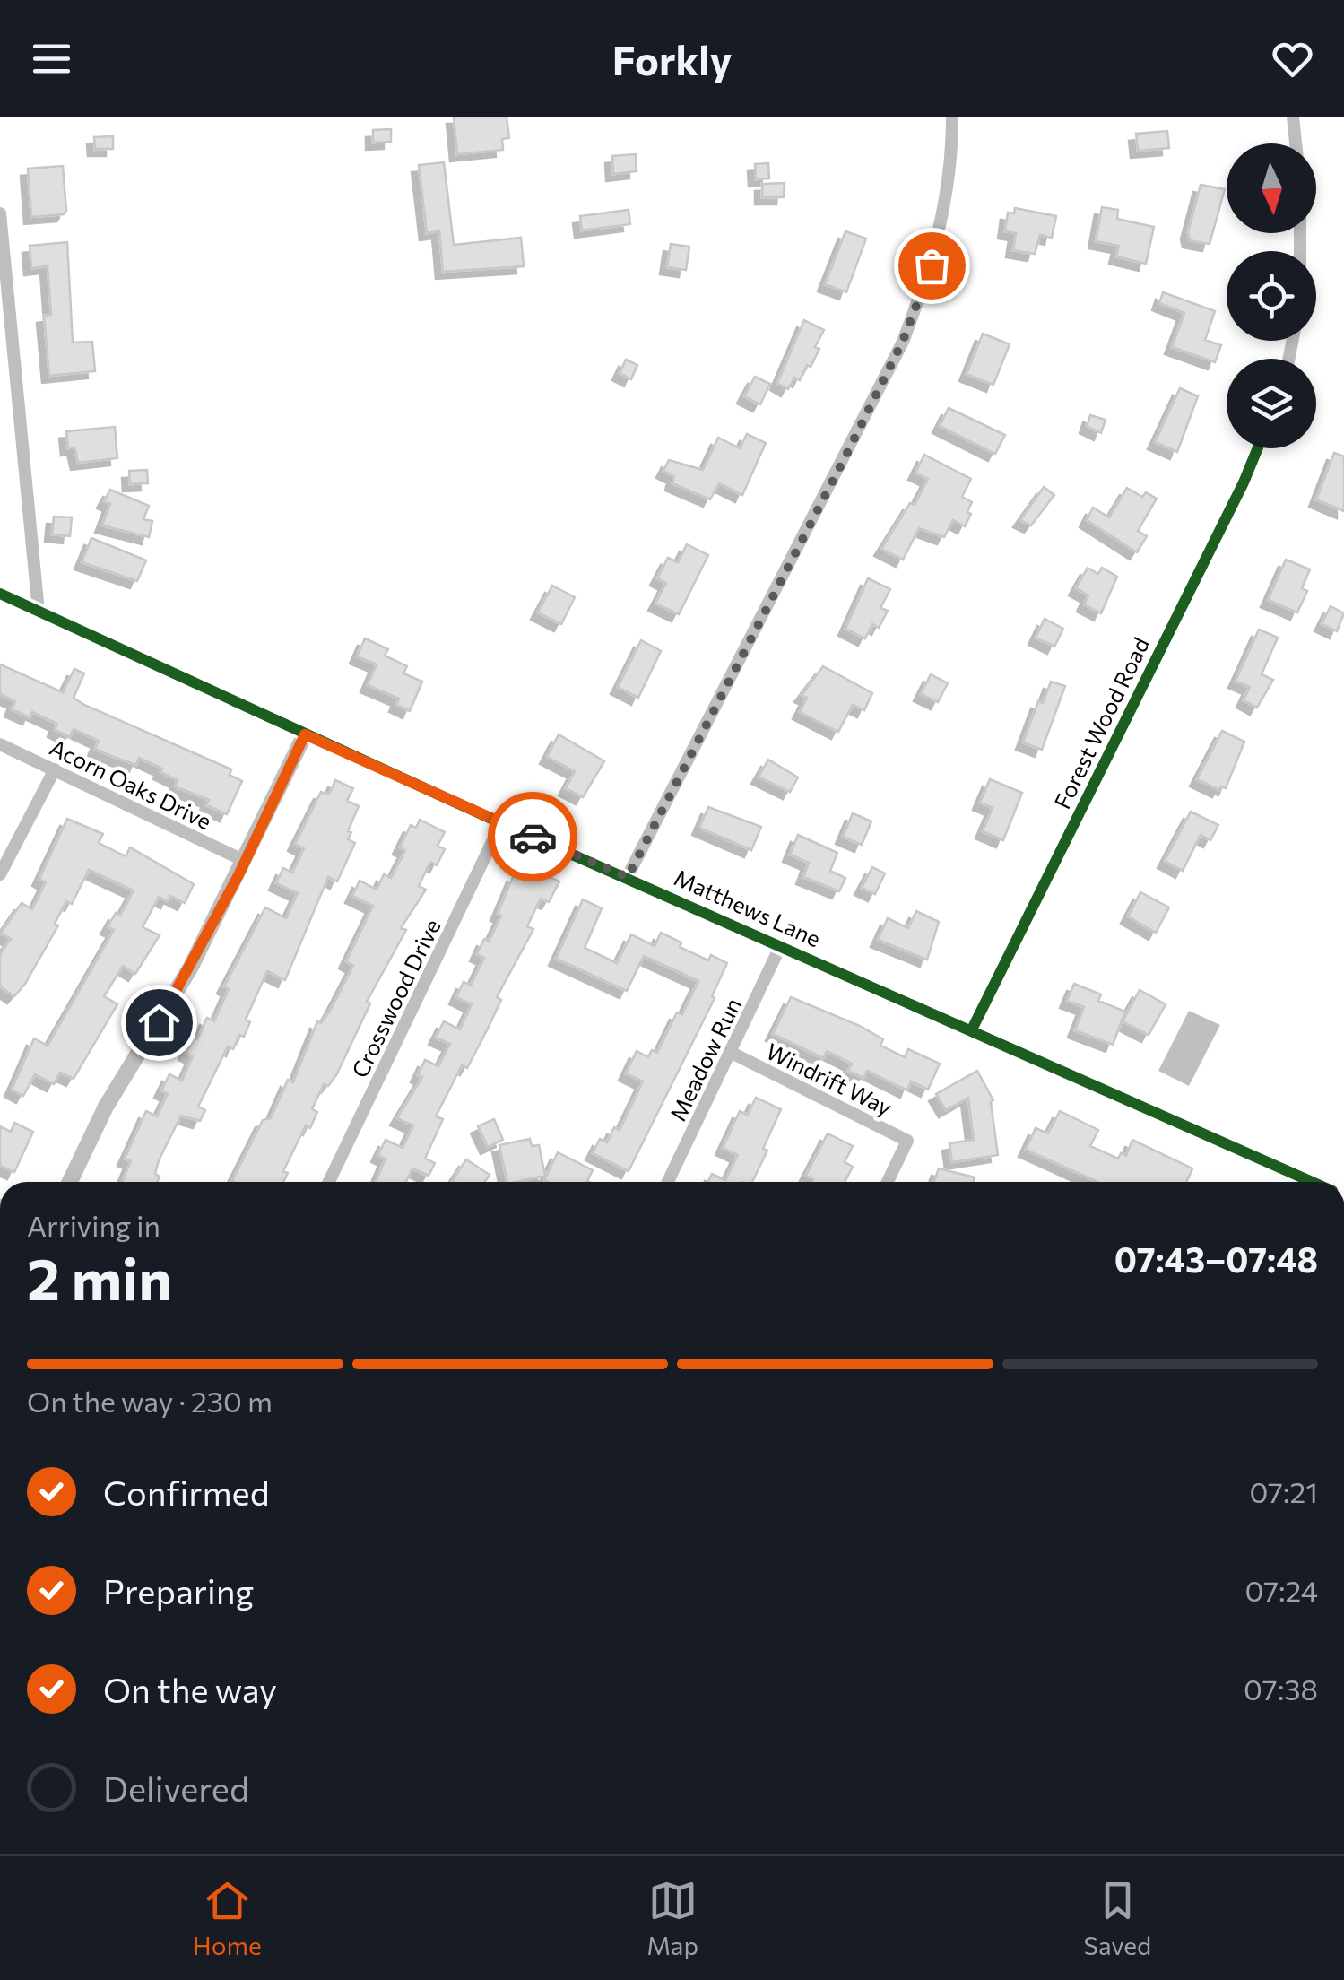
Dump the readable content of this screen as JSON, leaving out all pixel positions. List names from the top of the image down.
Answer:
{
  "streets": {
    "street": [
      "Forest Wood Road",
      "Acorn Oaks Drive",
      "Matthews Lane",
      "Crosswood Drive",
      "Meadow Run",
      "Windrift Way"
    ]
  },
  "crossings": [
    ["Forest Wood Road", "Matthews Lane"],
    ["Matthews Lane", "Crosswood Drive"],
    ["Matthews Lane", "Meadow Run"],
    ["Meadow Run", "Windrift Way"]
  ],
  "north": "bottom",
  "page": {
    "header": "Forkly",
    "heading": ["2 min", "Arriving in", "07:43–07:48"],
    "bar": "On the way · 230 m",
    "list": [
      ["Confirmed", "07:21"],
      ["Preparing", "07:24"],
      ["On the way", "07:38"],
      "Delivered"
    ],
    "tabs": ["Home", "Map", "Saved"]
  }
}
